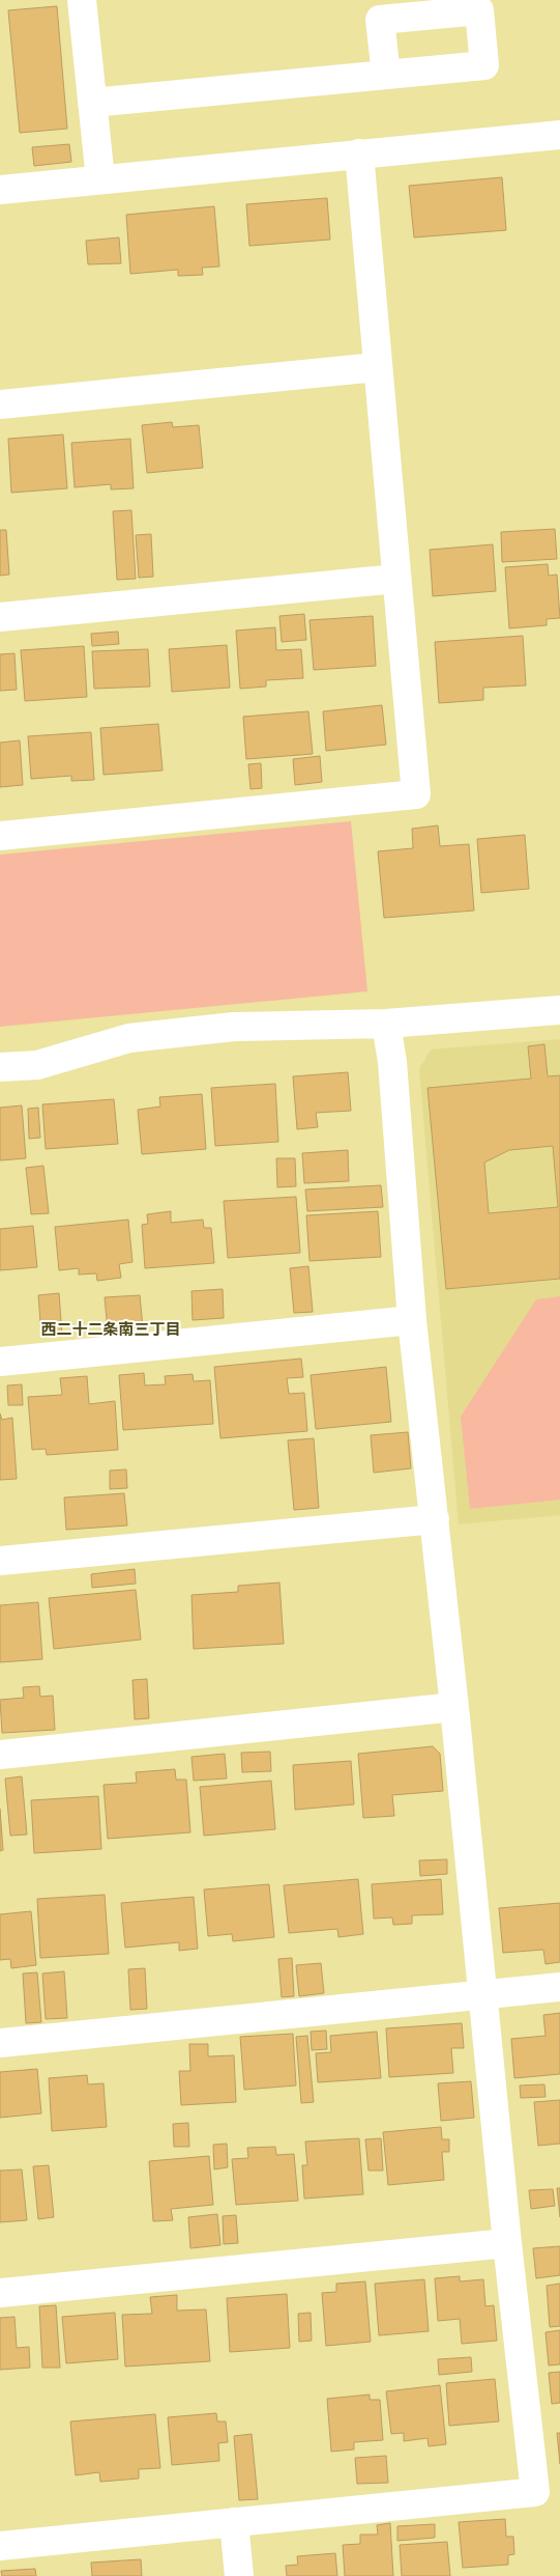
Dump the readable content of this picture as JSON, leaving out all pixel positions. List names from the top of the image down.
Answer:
{
  "districts": ["西二十二条南三丁目"]
}
